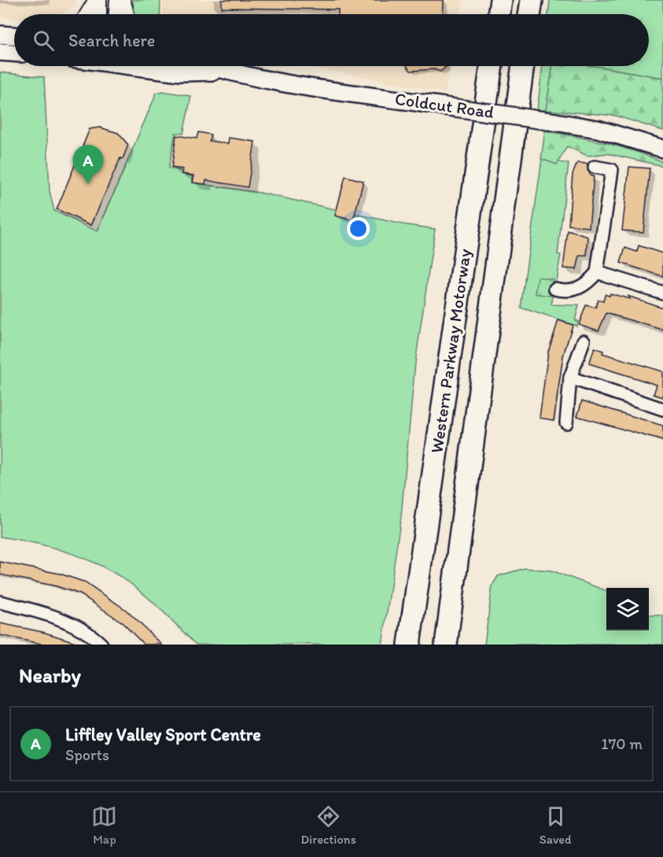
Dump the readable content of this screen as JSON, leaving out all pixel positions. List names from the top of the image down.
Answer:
{
  "streets": {
    "highway": ["Western Parkway Motorway"],
    "main road": ["Coldcut Road"]
  },
  "page": {
    "search": "Search here",
    "pins": "A",
    "heading": "Nearby",
    "list": [
      {
        "mark": "A",
        "name": "Liffley Valley Sport Centre",
        "note": "Sports",
        "value": "170 m"
      }
    ],
    "nav": ["Map", "Directions", "Saved"]
  }
}
